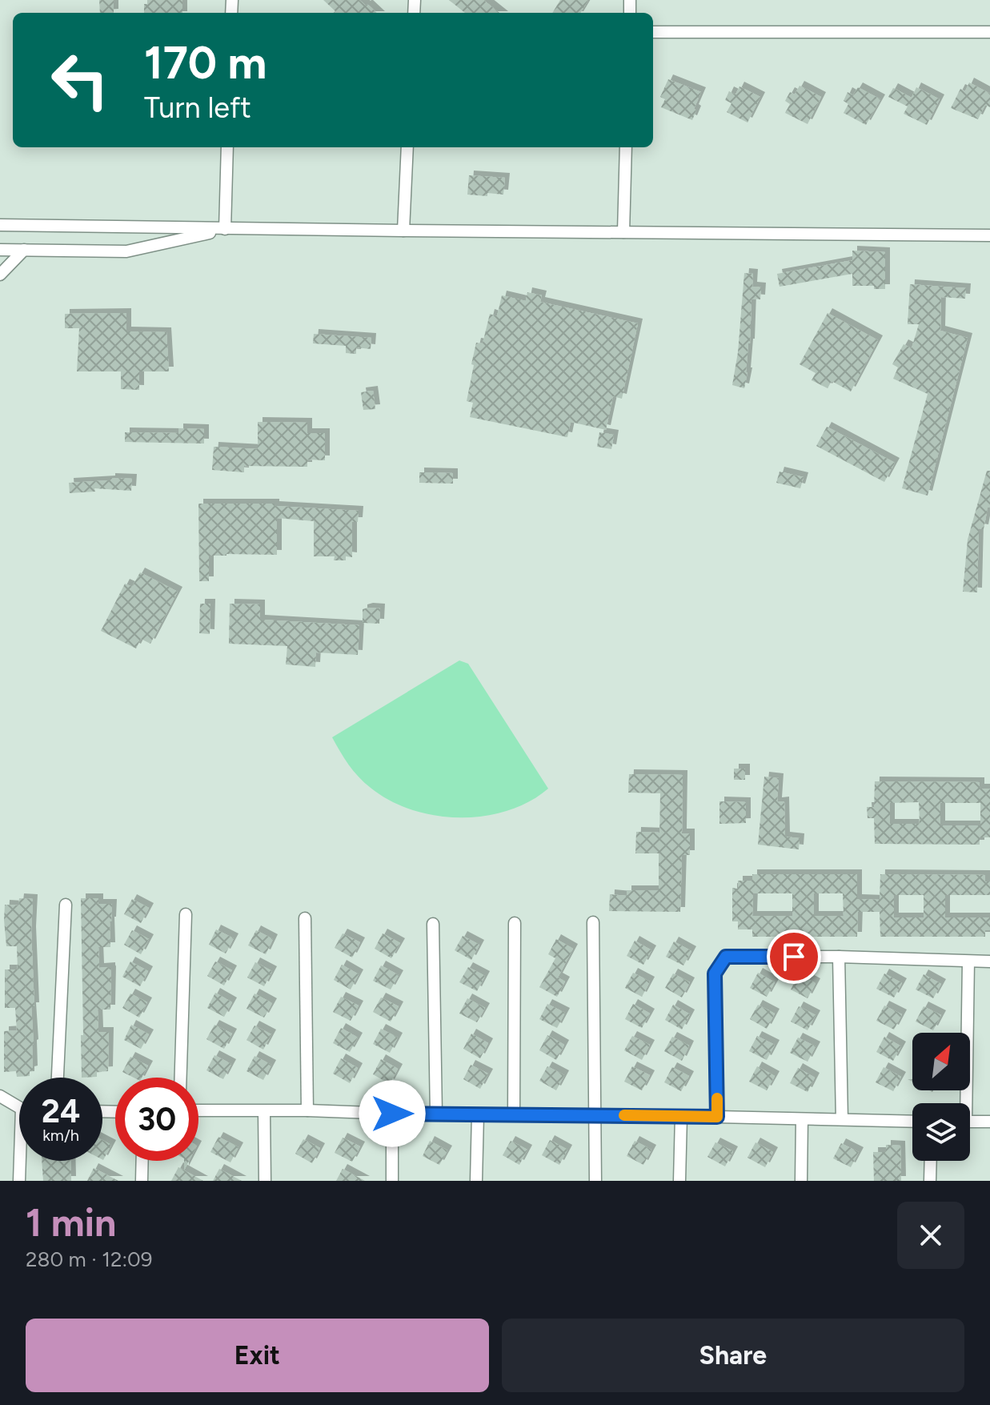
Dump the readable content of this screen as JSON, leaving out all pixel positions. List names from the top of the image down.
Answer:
{
  "north": "top right",
  "page": {
    "turn": ["170 m", "Turn left"],
    "speed": "24 km/h",
    "limit": "30",
    "heading": ["1 min", "280 m · 12:09"],
    "buttons": ["Exit", "Share"]
  }
}
